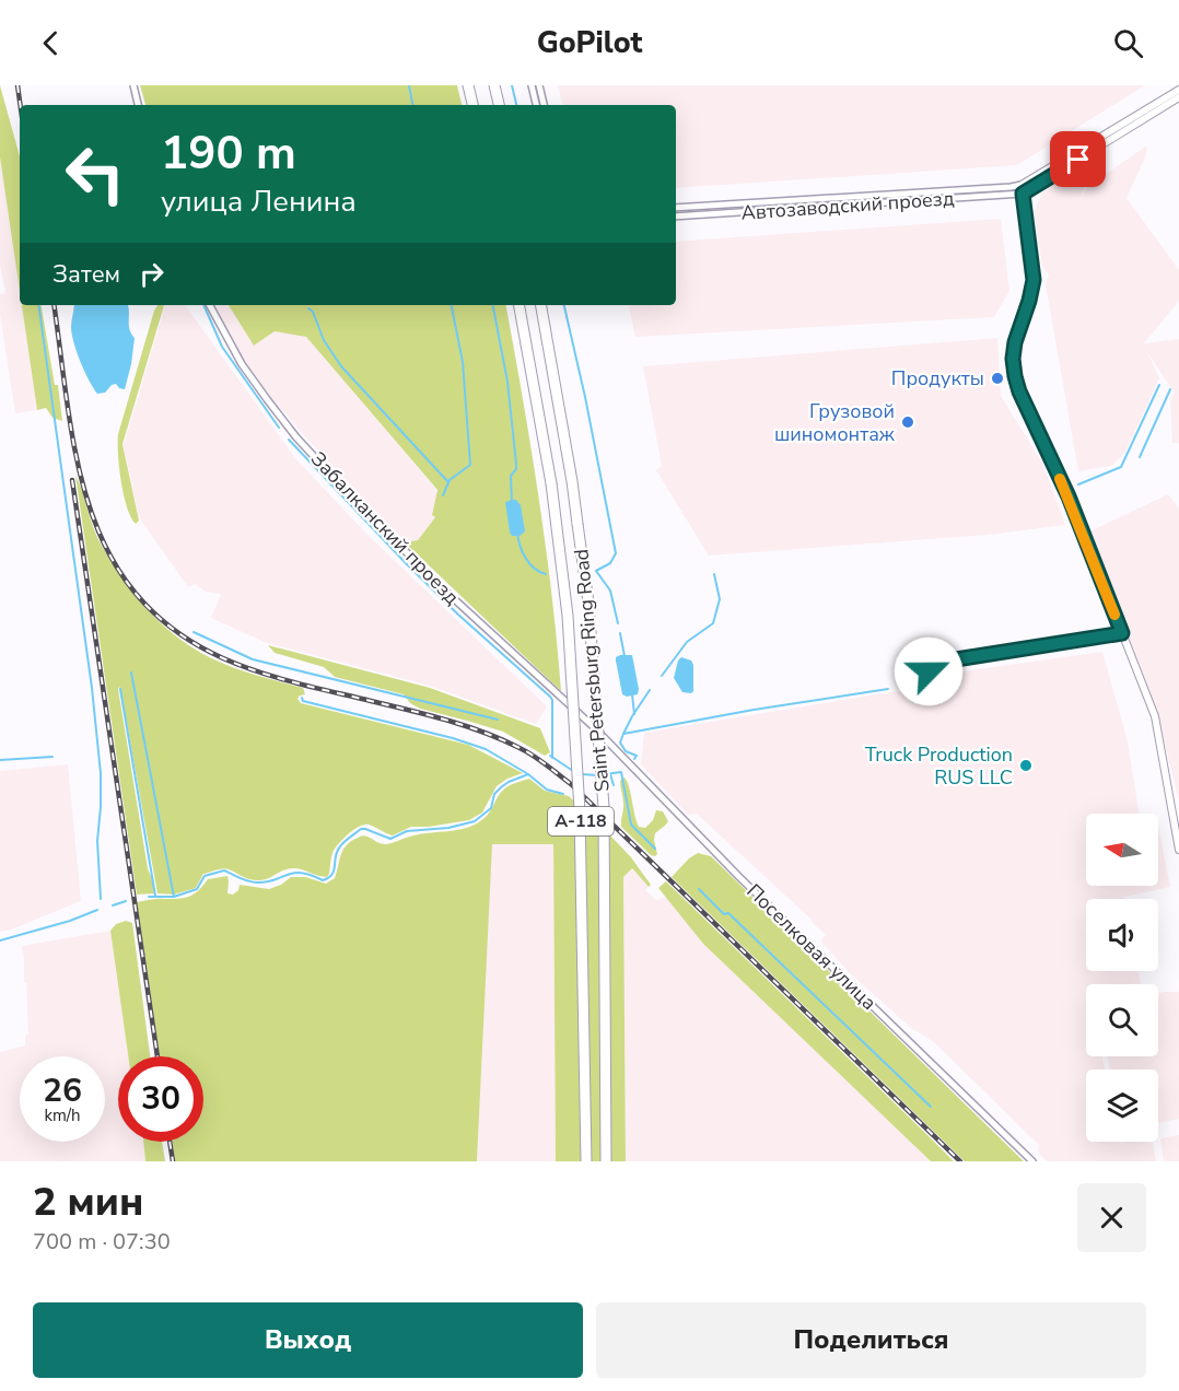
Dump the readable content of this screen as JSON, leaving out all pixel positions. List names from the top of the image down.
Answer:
{
  "streets": {
    "highway": ["Saint Petersburg Ring Road", "А-118"],
    "street": ["Автозаводский проезд", "Забалканский проезд", "Поселковая улица"]
  },
  "crossings": [
    ["Забалканский проезд", "Поселковая улица"]
  ],
  "places": ["Продукты", "Грузовой шиномонтаж", "Truck Production RUS LLC"],
  "north": "left",
  "page": {
    "header": "GoPilot",
    "turn": ["190 m", "улица Ленина"],
    "then": "Затем",
    "speed": "26 km/h",
    "limit": "30",
    "heading": ["2 мин", "700 m · 07:30"],
    "buttons": ["Выход", "Поделиться"]
  }
}
